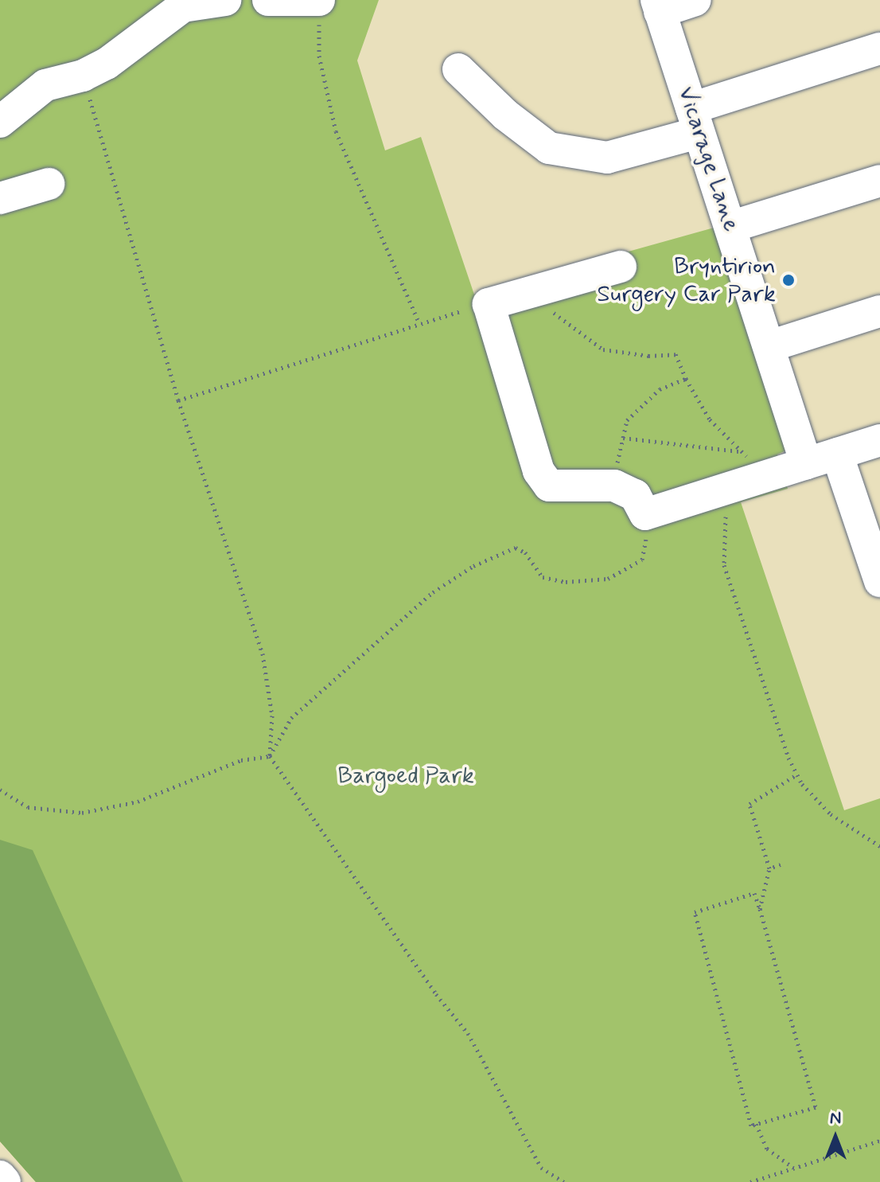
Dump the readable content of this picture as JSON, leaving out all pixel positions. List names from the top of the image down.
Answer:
{
  "streets": {
    "street": ["Vicarage Lane"]
  },
  "parks": ["Bargoed Park"],
  "places": ["Bryntirion Surgery Car Park"],
  "north": "top"
}
